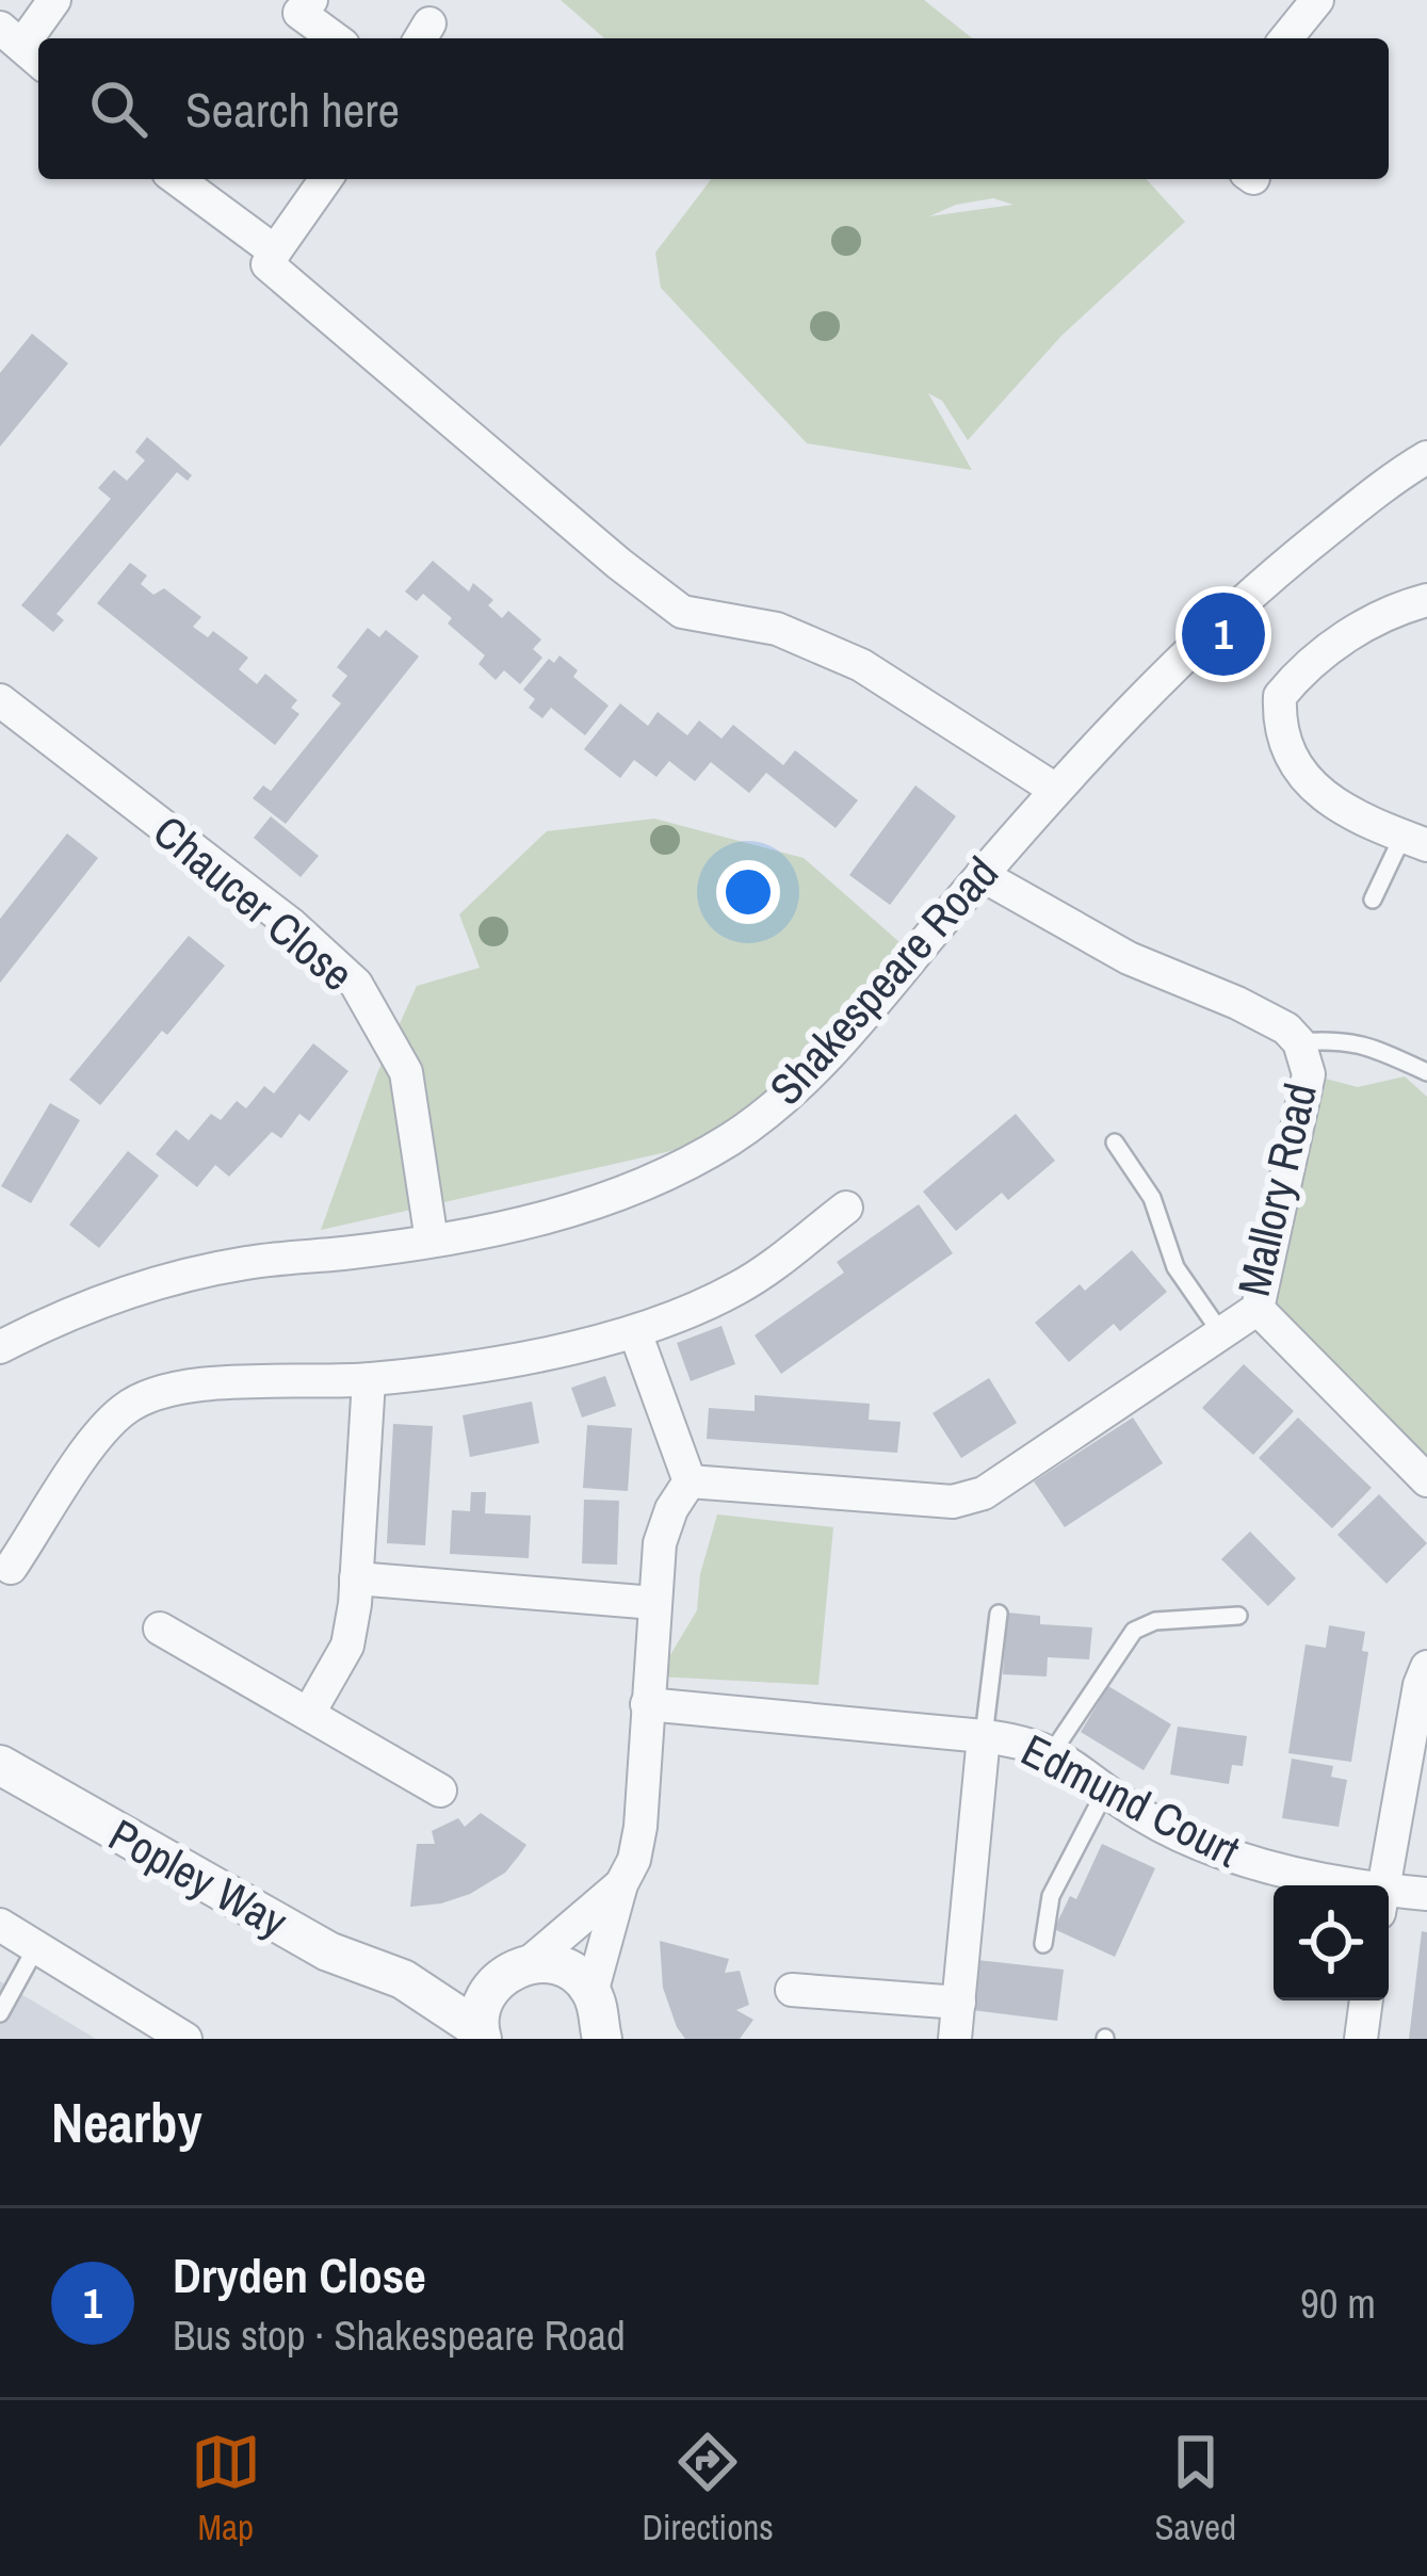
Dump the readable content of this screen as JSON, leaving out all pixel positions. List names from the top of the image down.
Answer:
{
  "streets": {
    "street": [
      "Chaucer Close",
      "Shakespeare Road",
      "Mallory Road",
      "Edmund Court",
      "Popley Way"
    ]
  },
  "crossings": [
    ["Chaucer Close", "Shakespeare Road"],
    ["Shakespeare Road", "Mallory Road"]
  ],
  "page": {
    "search": "Search here",
    "pins": "1",
    "heading": "Nearby",
    "list": [
      {
        "mark": "1",
        "name": "Dryden Close",
        "note": "Bus stop · Shakespeare Road",
        "value": "90 m"
      }
    ],
    "nav": ["Map", "Directions", "Saved"]
  }
}
